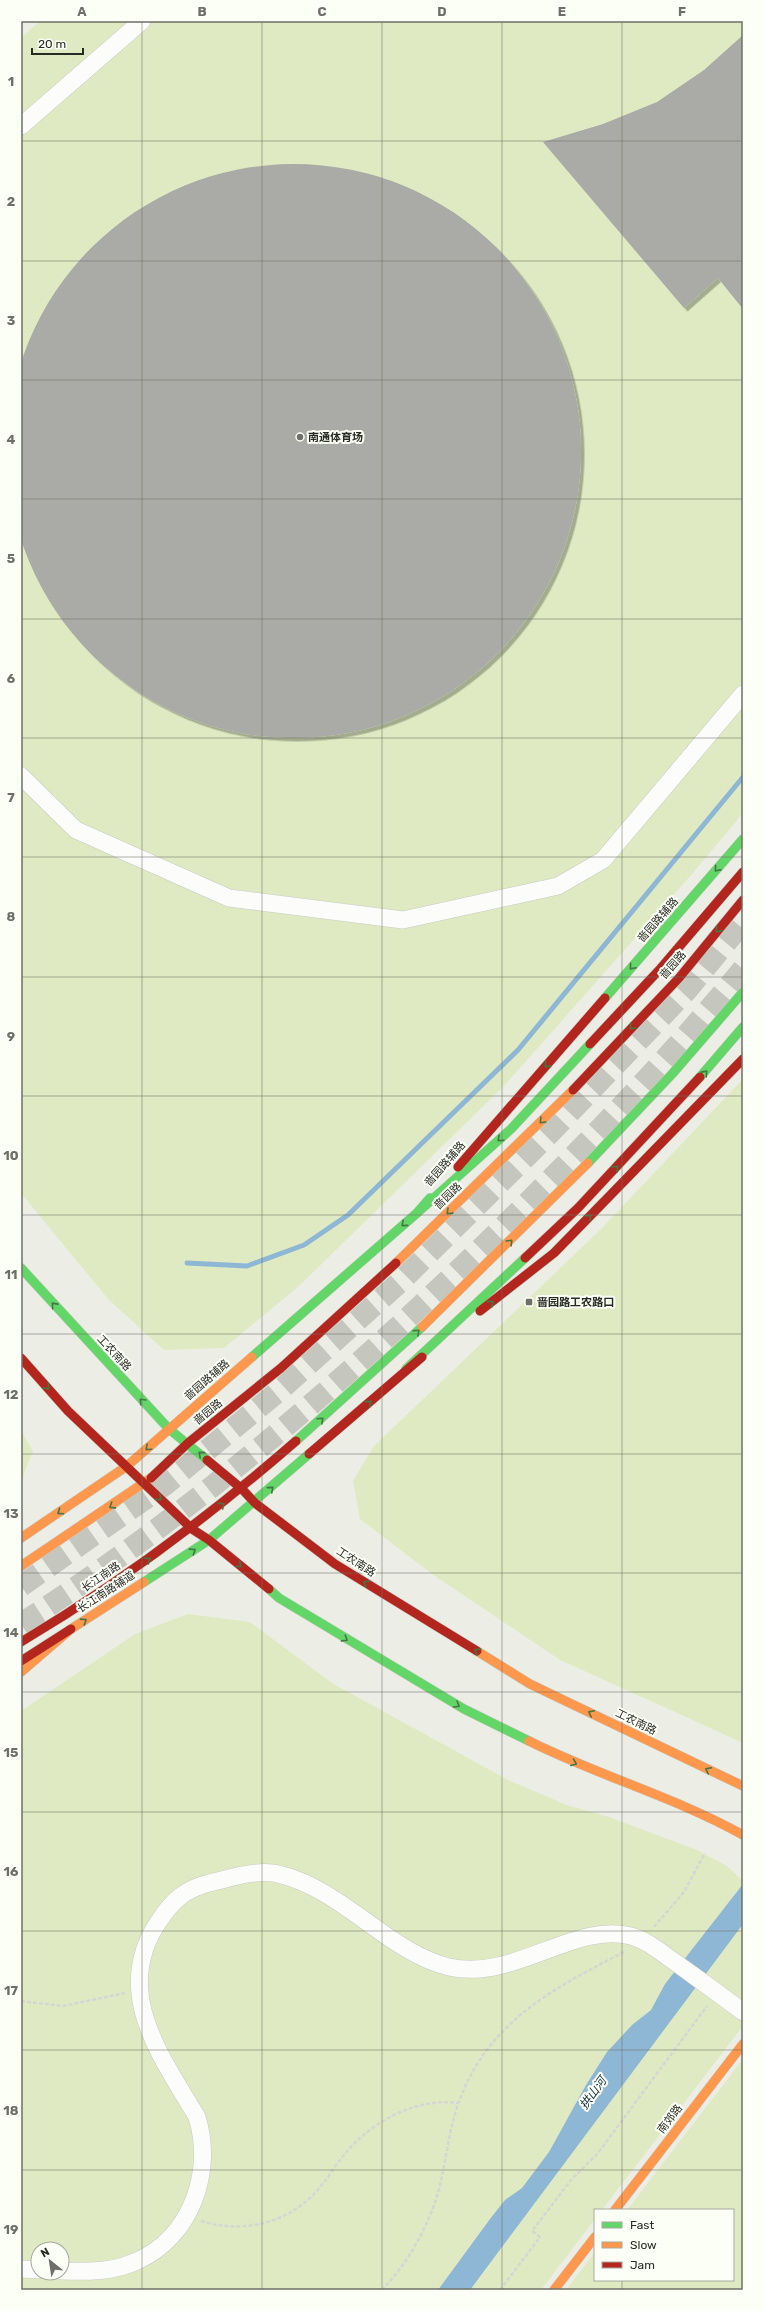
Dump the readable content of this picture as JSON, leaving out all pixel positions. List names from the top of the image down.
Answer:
{
  "streets": {
    "main road": [
      "啬园路辅路",
      "啬园路",
      "工农南路",
      "长江南路",
      "长江南路辅道",
      "南郊路"
    ]
  },
  "crossings": [
    ["啬园路辅路", "工农南路"],
    ["啬园路", "工农南路"]
  ],
  "water": ["拱山河"],
  "places": {
    "other": ["南通体育场"],
    "transit": ["啬园路工农路口"]
  },
  "legend": ["Fast", "Slow", "Jam"],
  "scale_bar": "20 m",
  "north": "top left",
  "grid": {
    "columns": [
      "A",
      "B",
      "C",
      "D",
      "E",
      "F"
    ],
    "rows": [
      "1",
      "2",
      "3",
      "4",
      "5",
      "6",
      "7",
      "8",
      "9",
      "10",
      "11",
      "12",
      "13",
      "14",
      "15",
      "16",
      "17",
      "18",
      "19"
    ]
  }
}
